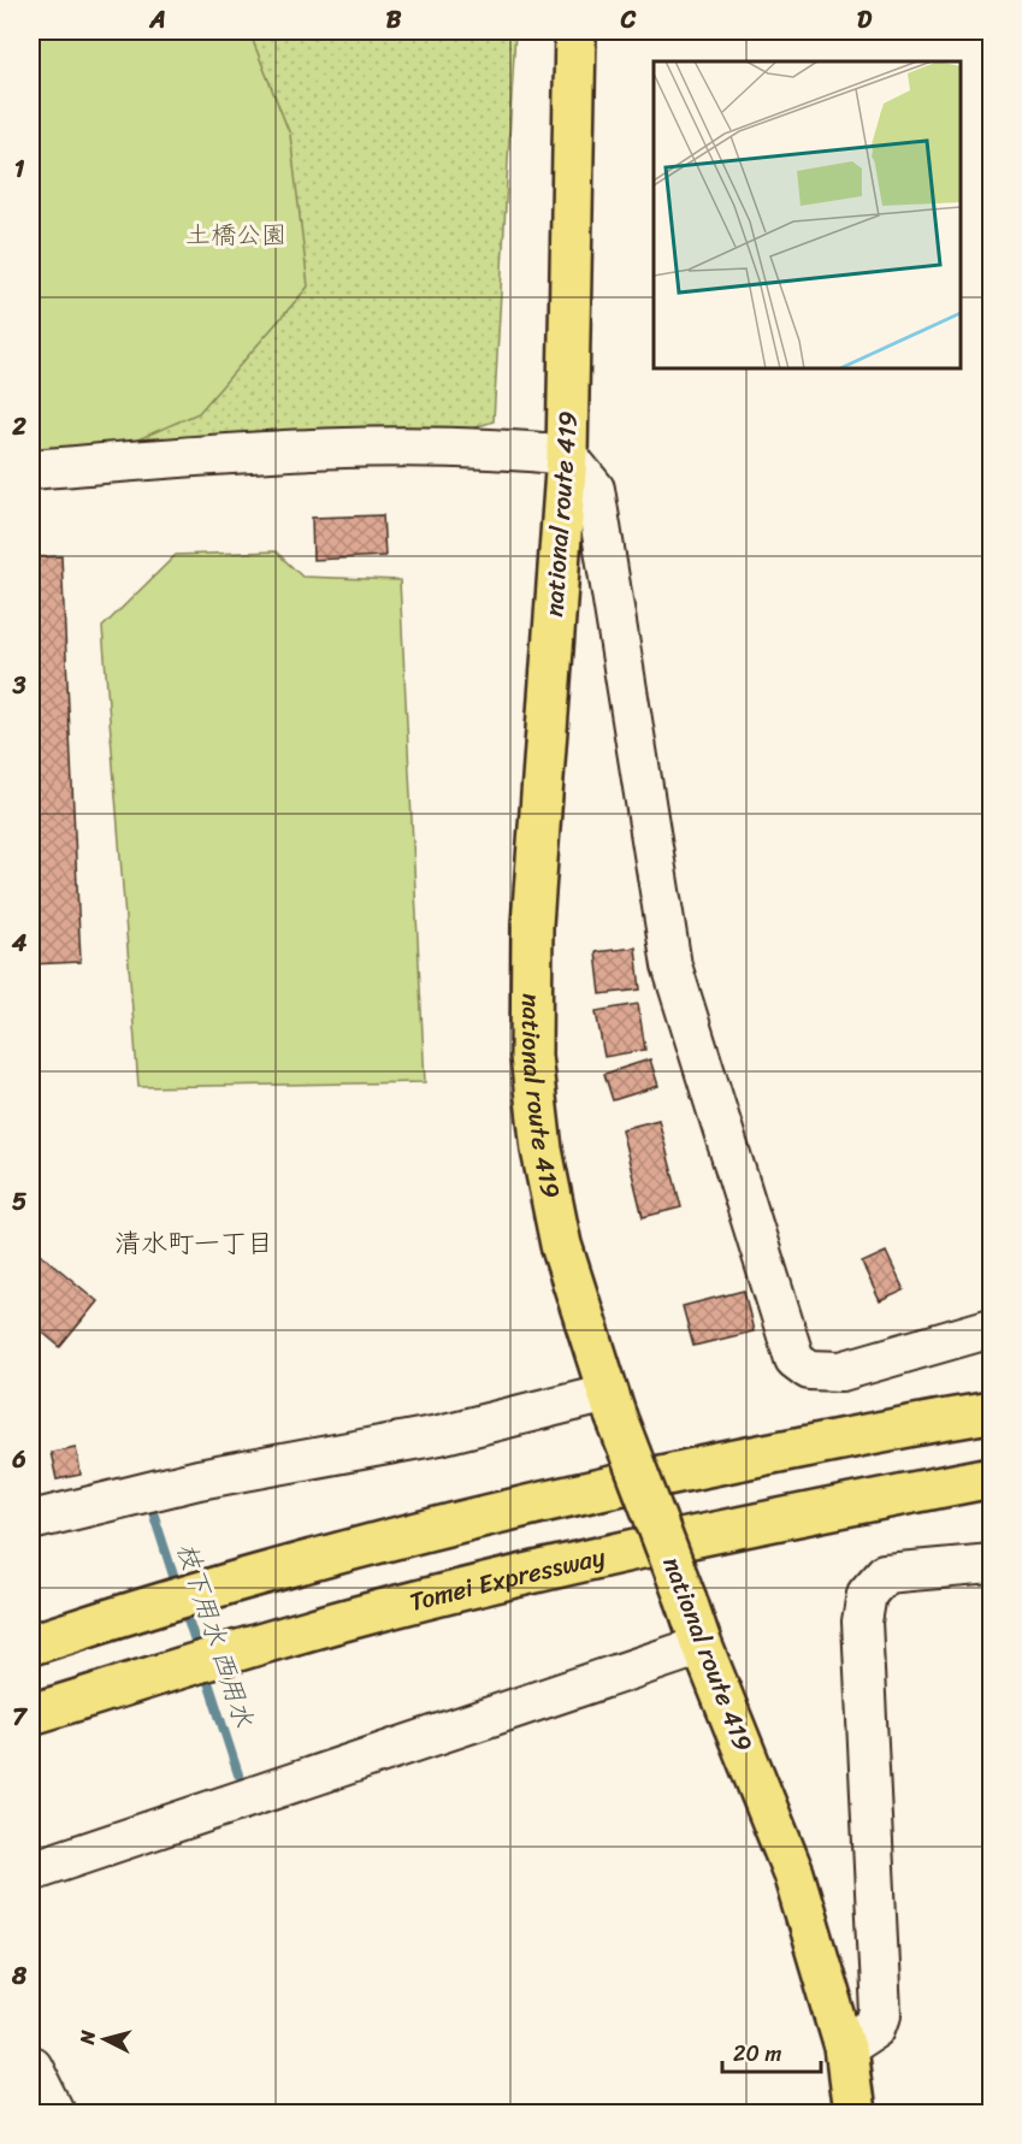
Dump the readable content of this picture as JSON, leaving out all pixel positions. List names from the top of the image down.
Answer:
{
  "streets": {
    "highway": ["national route 419", "Tomei Expressway"]
  },
  "districts": ["清水町一丁目"],
  "water": ["枝下用水 西用水"],
  "parks": ["土橋公園"],
  "scale_bar": "20 m",
  "north": "left",
  "grid": {
    "columns": [
      "A",
      "B",
      "C",
      "D"
    ],
    "rows": [
      "1",
      "2",
      "3",
      "4",
      "5",
      "6",
      "7",
      "8"
    ]
  }
}
